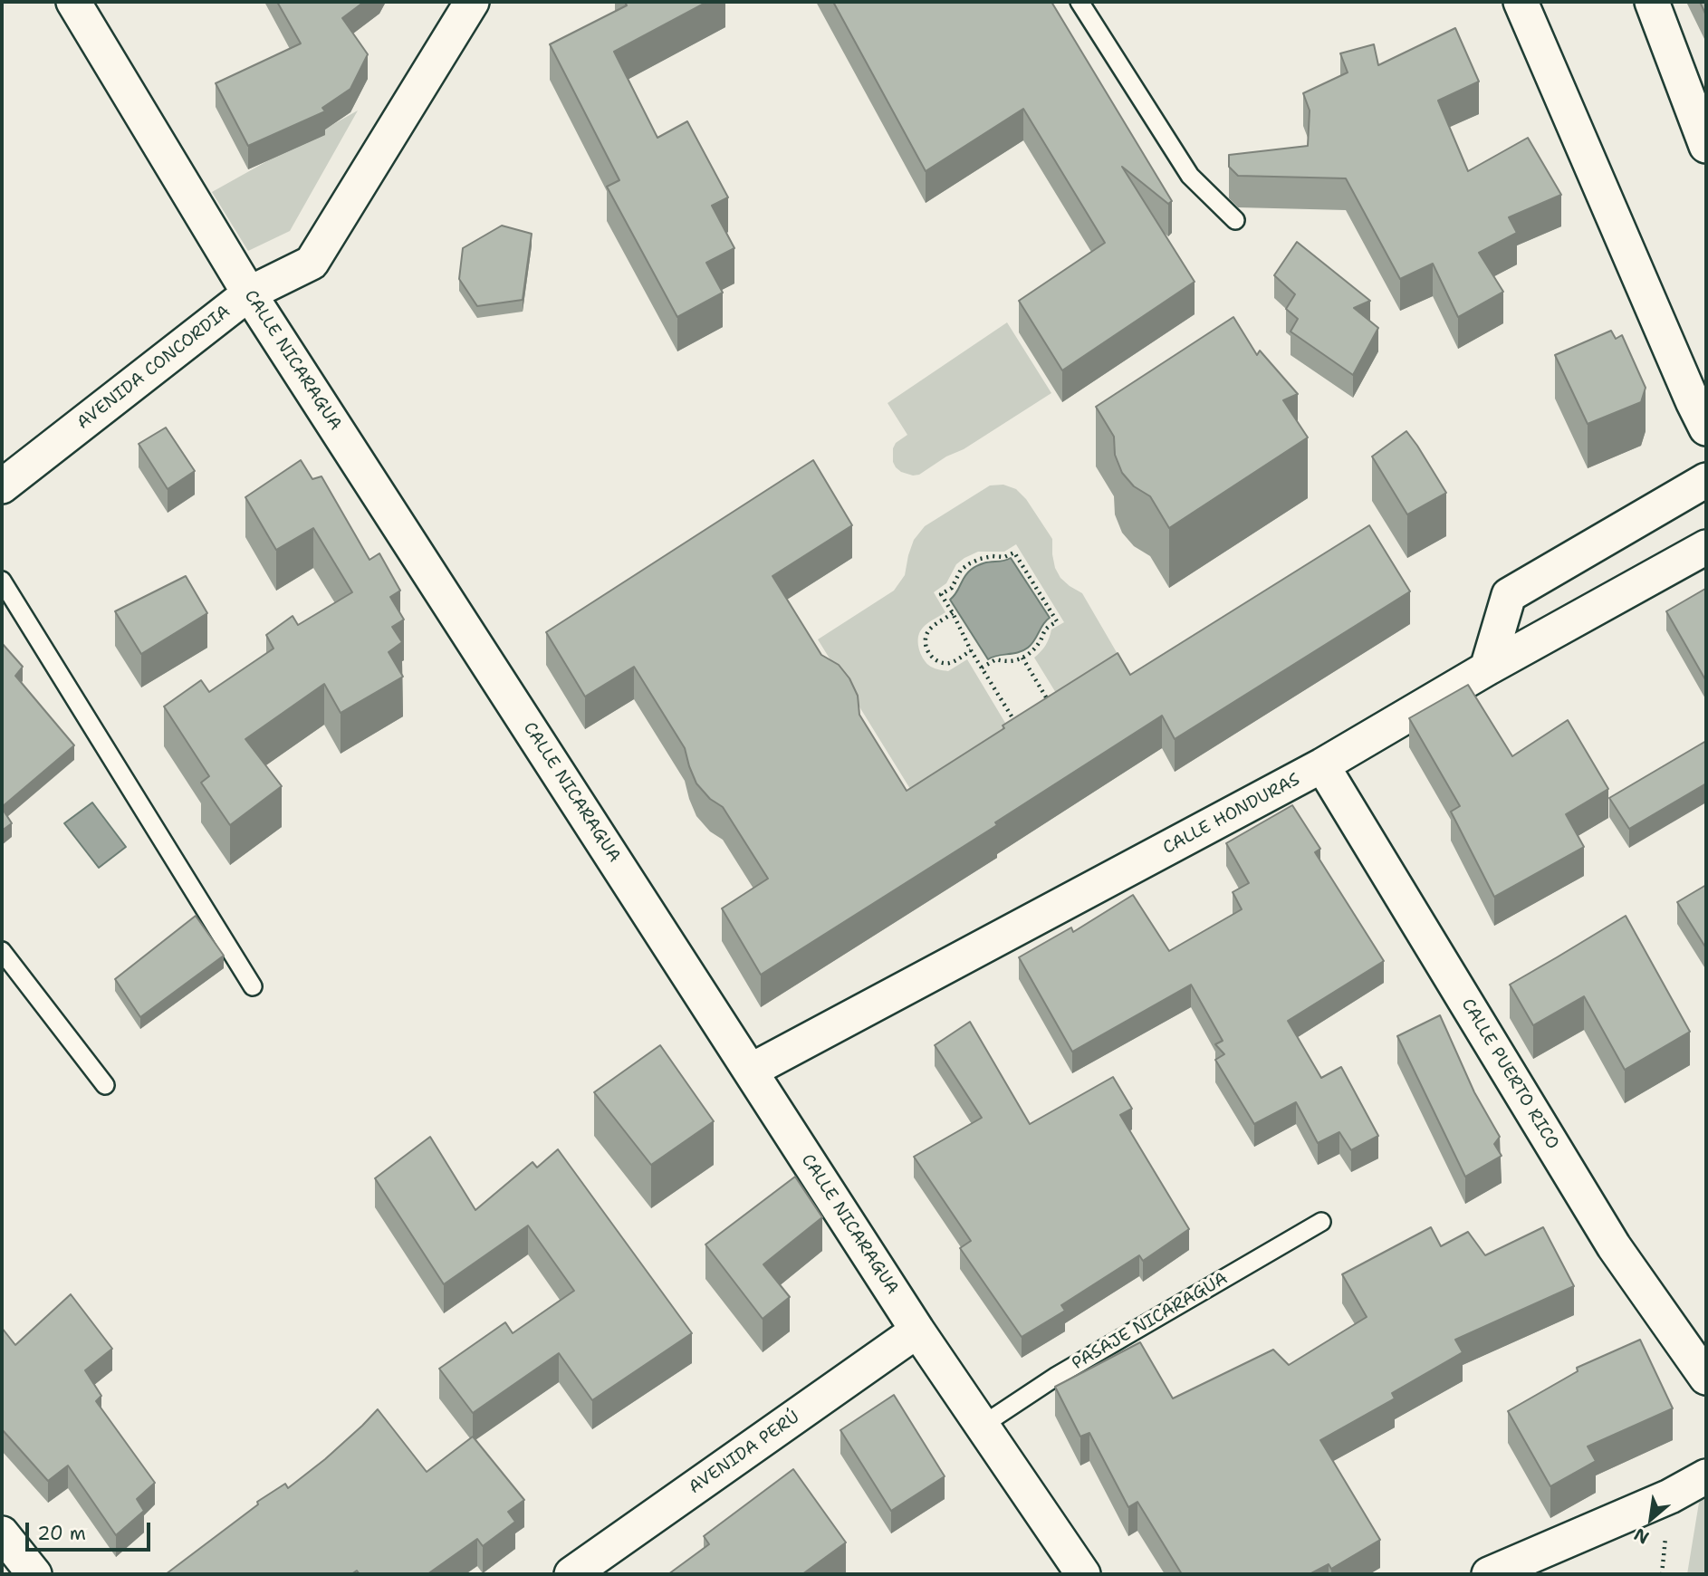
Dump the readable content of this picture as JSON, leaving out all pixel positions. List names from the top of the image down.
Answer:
{
  "streets": {
    "street": [
      "CALLE NICARAGUA",
      "AVENIDA CONCORDIA",
      "CALLE HONDURAS",
      "CALLE PUERTO RICO",
      "AVENIDA PERÚ"
    ],
    "lane": ["PASAJE NICARAGUA"]
  },
  "crossings": [
    ["CALLE NICARAGUA", "AVENIDA CONCORDIA"],
    ["CALLE NICARAGUA", "CALLE HONDURAS"],
    ["CALLE NICARAGUA", "PASAJE NICARAGUA"],
    ["CALLE NICARAGUA", "AVENIDA PERÚ"],
    ["CALLE HONDURAS", "CALLE PUERTO RICO"]
  ],
  "scale_bar": "20 m",
  "north": "bottom left"
}
